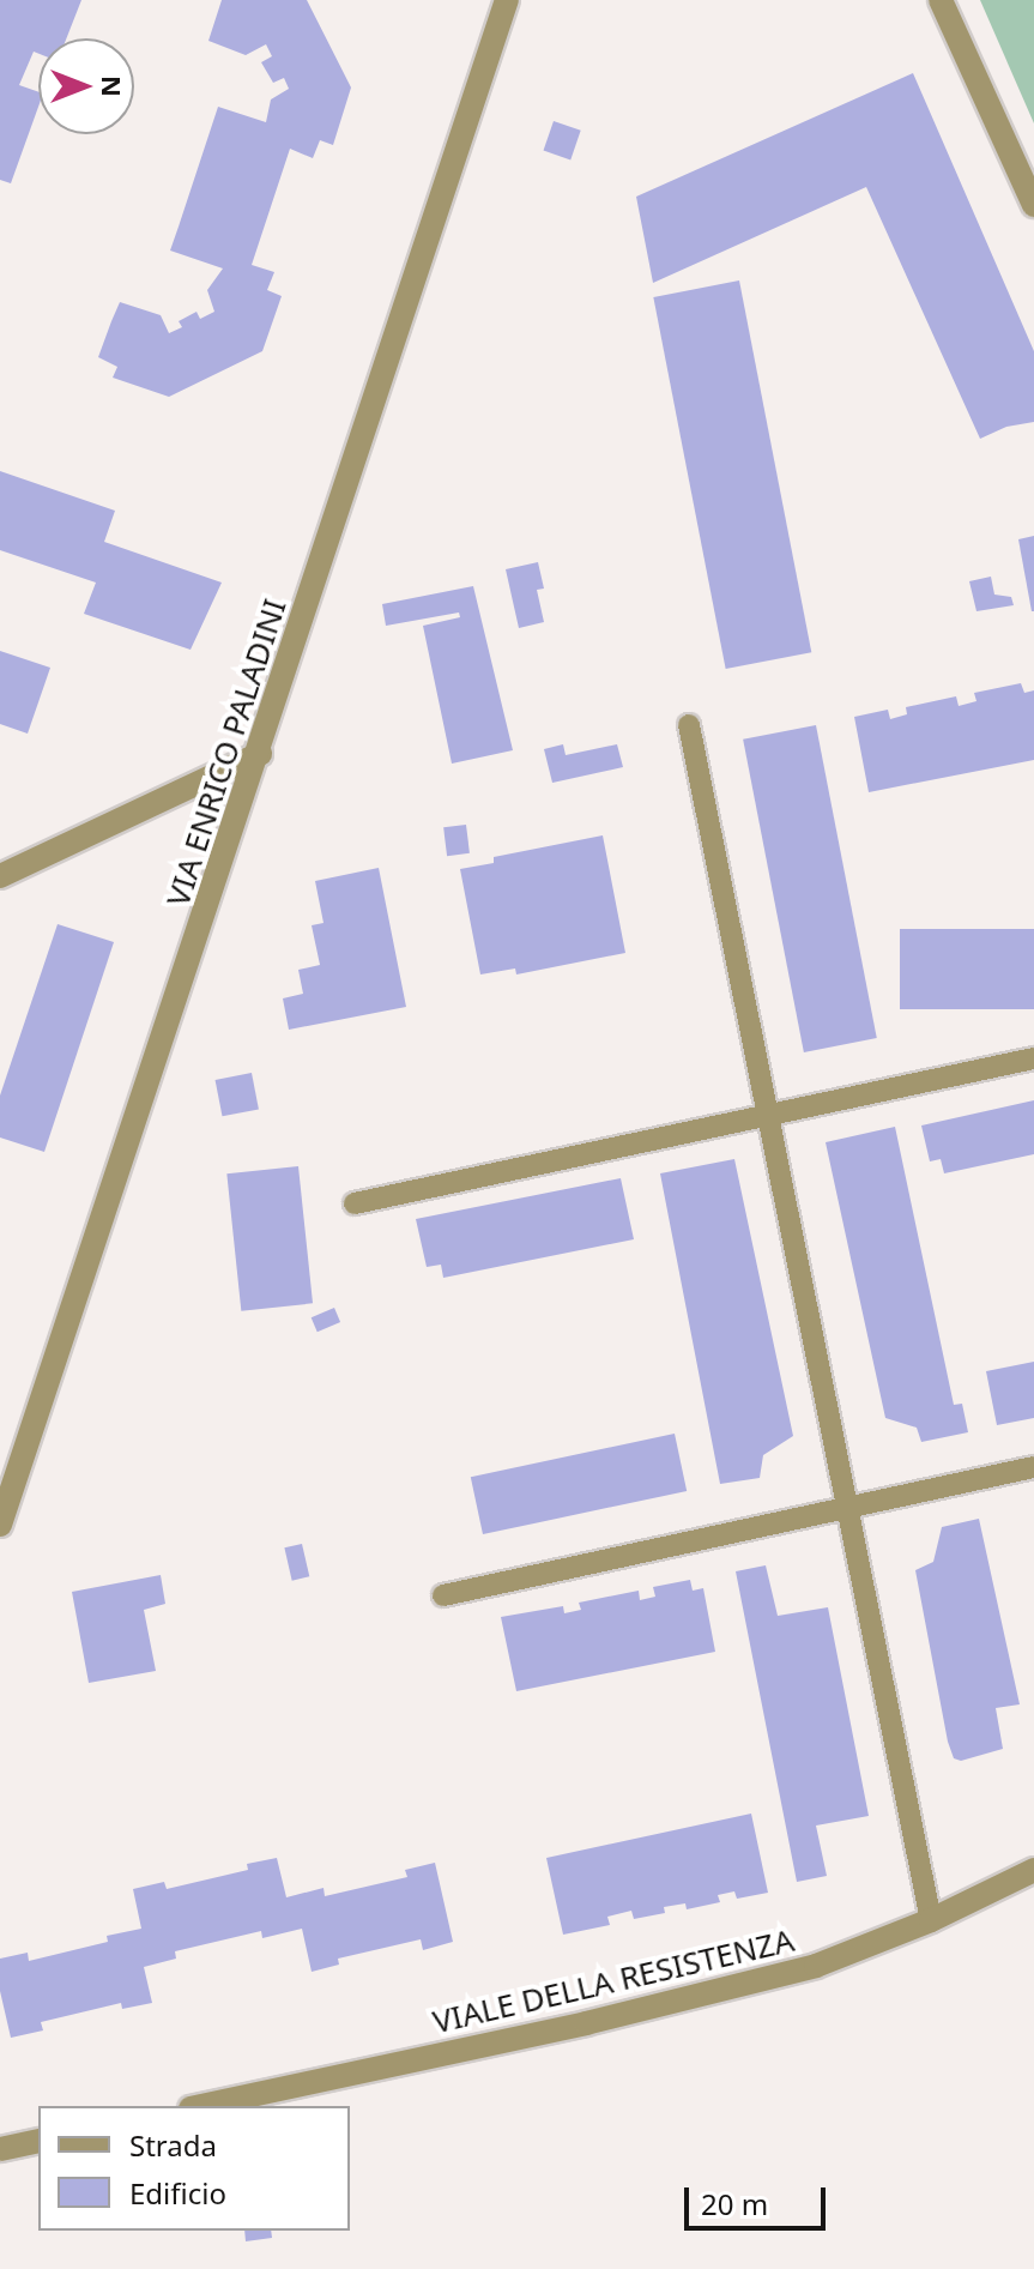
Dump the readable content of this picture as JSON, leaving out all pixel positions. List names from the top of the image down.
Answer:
{
  "streets": {
    "street": ["VIA ENRICO PALADINI", "VIALE DELLA RESISTENZA"]
  },
  "legend": ["Strada", "Edificio"],
  "scale_bar": "20 m",
  "north": "right"
}
